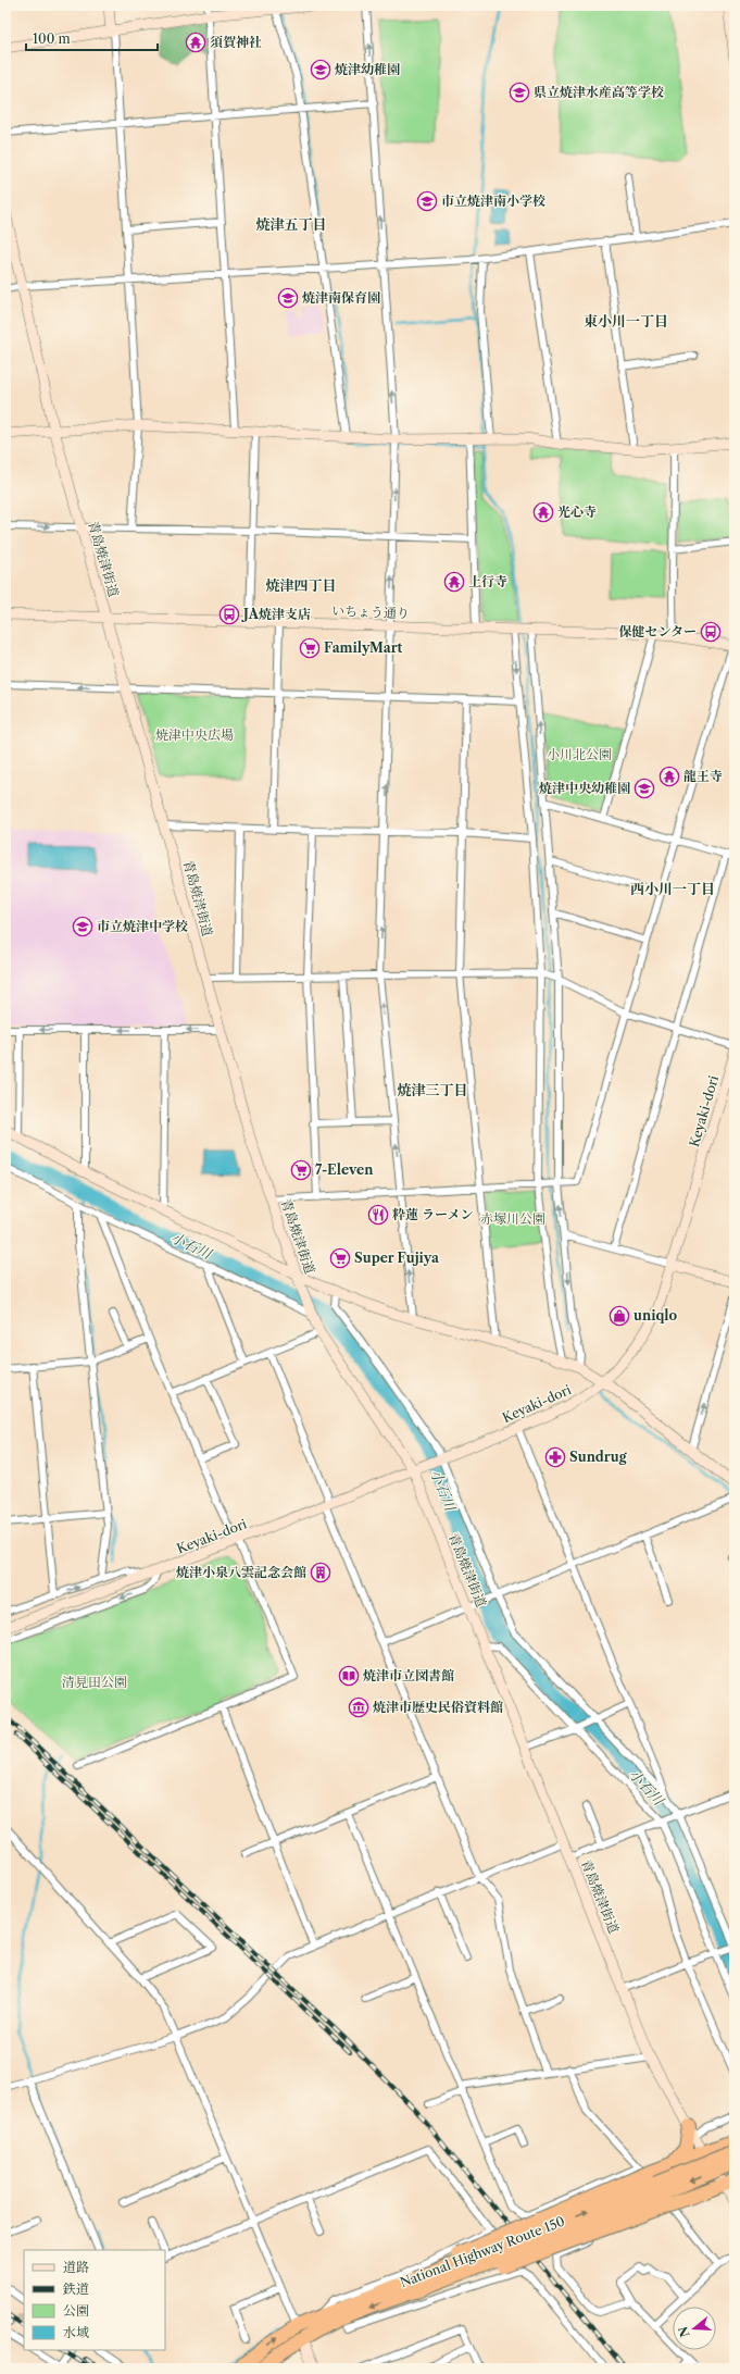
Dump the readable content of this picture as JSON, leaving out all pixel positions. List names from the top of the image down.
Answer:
{
  "streets": {
    "highway": ["National Highway Route 150"],
    "street": ["青島焼津街道", "いちょう通り", "Keyaki-dori"]
  },
  "crossings": [
    ["青島焼津街道", "いちょう通り"],
    ["青島焼津街道", "Keyaki-dori"]
  ],
  "districts": [
    "焼津五丁目",
    "東小川一丁目",
    "焼津四丁目",
    "西小川一丁目",
    "焼津三丁目"
  ],
  "water": ["小石川"],
  "parks": [
    "焼津中央広場",
    "小川北公園",
    "赤塚川公園",
    "清見田公園"
  ],
  "places": {
    "temple": [
      "須賀神社",
      "光心寺",
      "上行寺",
      "龍王寺"
    ],
    "school or university": [
      "焼津幼稚園",
      "県立焼津水産高等学校",
      "市立焼津南小学校",
      "焼津南保育園",
      "焼津中央幼稚園",
      "市立焼津中学校"
    ],
    "bus stop": ["JA焼津支店", "保健センター"],
    "supermarket": ["FamilyMart", "7-Eleven", "Super Fujiya"],
    "restaurant": ["粋蓮 ラーメン"],
    "shop": ["uniqlo"],
    "pharmacy": ["Sundrug"],
    "building": ["焼津小泉八雲記念会館"],
    "library": ["焼津市立図書館"],
    "museum": ["焼津市歴史民俗資料館"]
  },
  "legend": [
    "道路",
    "鉄道",
    "公園",
    "水域"
  ],
  "scale_bar": "100 m",
  "north": "left"
}
